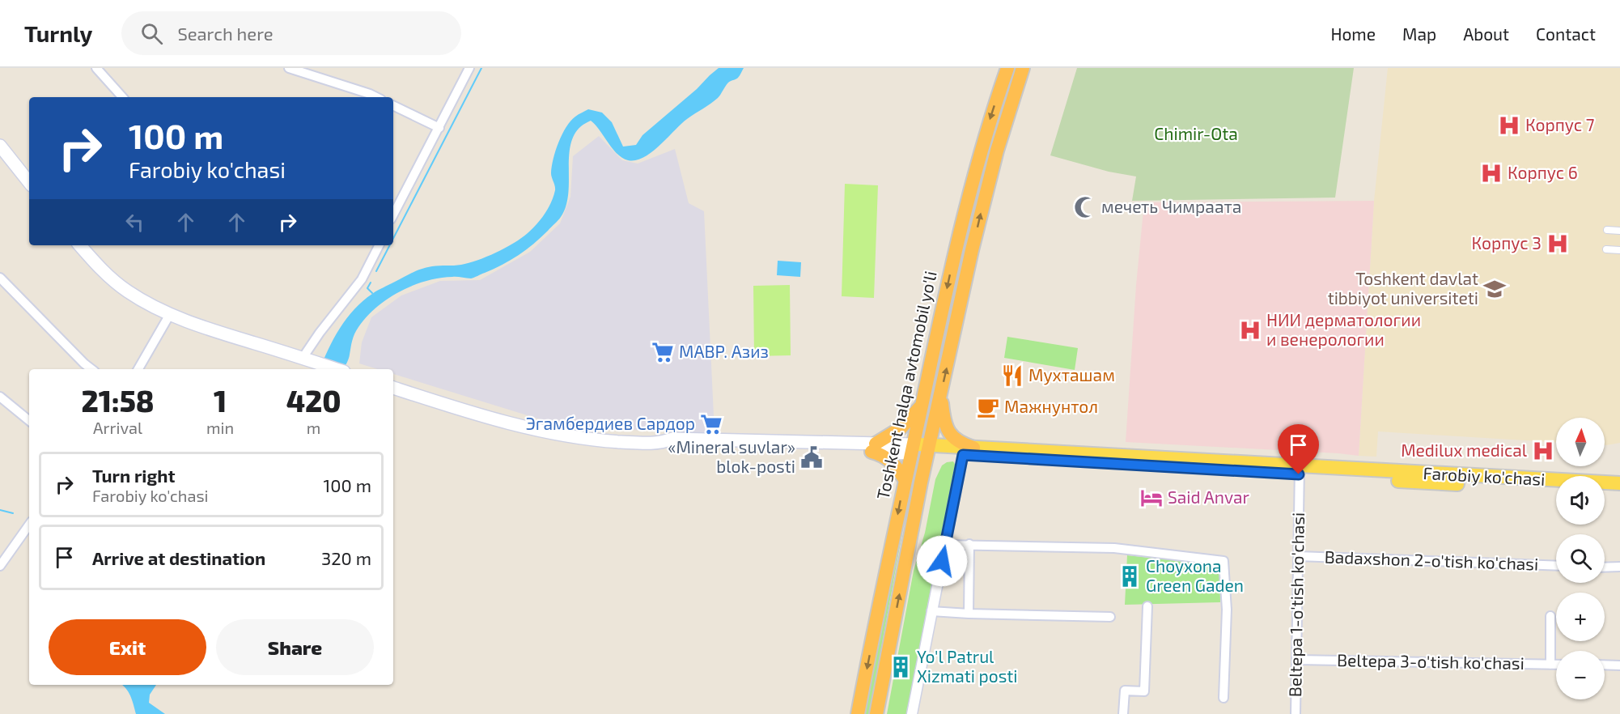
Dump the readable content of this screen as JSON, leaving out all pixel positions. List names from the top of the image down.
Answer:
{
  "streets": {
    "highway": ["Toshkent halqa avtomobil yo'li"],
    "main road": ["Farobiy ko'chasi"],
    "street": ["Badaxshon 2-o'tish ko'chasi", "Beltepa 1-o'tish ko'chasi", "Beltepa 3-o'tish ko'chasi"]
  },
  "crossings": [
    ["Toshkent halqa avtomobil yo'li", "Farobiy ko'chasi"],
    ["Farobiy ko'chasi", "Beltepa 1-o'tish ko'chasi"],
    ["Badaxshon 2-o'tish ko'chasi", "Beltepa 1-o'tish ko'chasi"],
    ["Beltepa 1-o'tish ko'chasi", "Beltepa 3-o'tish ko'chasi"]
  ],
  "parks": ["Chimir-Ota"],
  "places": {
    "hospital": [
      "Корпус 7",
      "Корпус 6",
      "Корпус 3",
      "НИИ дерматологии и венерологии",
      "Medilux medical"
    ],
    "mosque": ["мечеть Чимраата"],
    "school or university": ["Toshkent davlat tibbiyot universiteti"],
    "supermarket": ["МАВР. Азиз", "Эгамбердиев Сардор"],
    "restaurant": ["Мухташам"],
    "cafe": ["Мажнунтол"],
    "public building": ["«Mineral suvlar» blok-posti"],
    "hotel": ["Said Anvar"],
    "building": ["Choyxona Green Gaden", "Yo'l Patrul Xizmati posti"]
  },
  "north": "top",
  "page": {
    "header": "Turnly",
    "search": "Search here",
    "nav": [
      "Home",
      "Map",
      "About",
      "Contact"
    ],
    "turn": ["100 m", "Farobiy ko'chasi"],
    "eta": [
      "21:58",
      "Arrival",
      "1",
      "min",
      "420",
      "m"
    ],
    "map_buttons": ["+", "−"],
    "list": [
      {
        "name": "Turn right",
        "note": "Farobiy ko'chasi",
        "value": "100 m"
      },
      {
        "name": "Arrive at destination",
        "value": "320 m"
      }
    ],
    "buttons": ["Exit", "Share"]
  }
}
